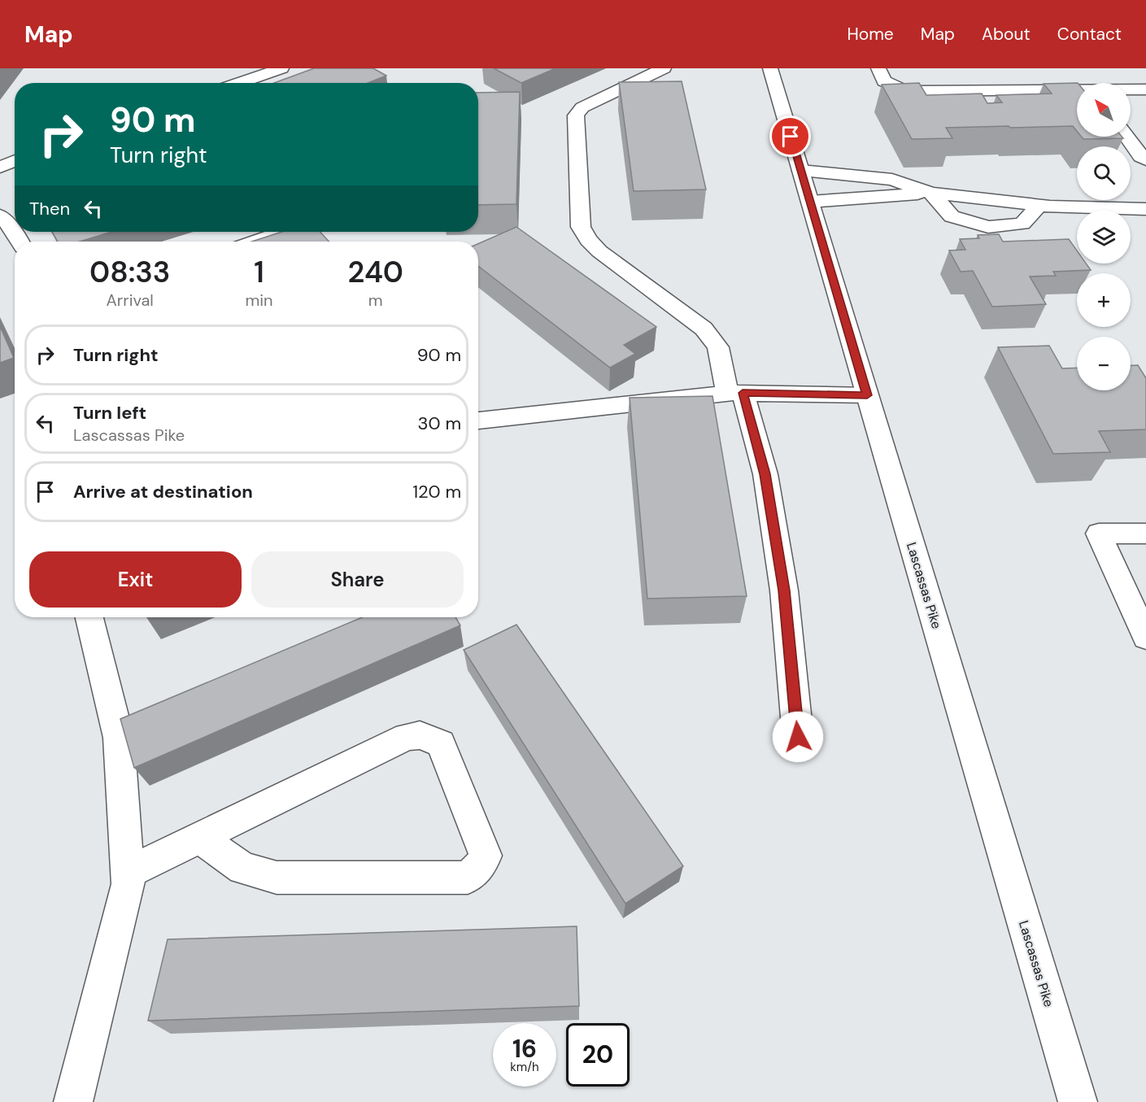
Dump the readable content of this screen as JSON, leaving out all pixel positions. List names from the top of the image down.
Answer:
{
  "streets": {
    "main road": ["Lascassas Pike"]
  },
  "north": "top left",
  "page": {
    "header": "Map",
    "nav": [
      "Home",
      "Map",
      "About",
      "Contact"
    ],
    "map_buttons": ["+", "−"],
    "turn": ["90 m", "Turn right"],
    "then": "Then",
    "eta": [
      "08:33",
      "Arrival",
      "1",
      "min",
      "240",
      "m"
    ],
    "list": [
      {
        "name": "Turn right",
        "value": "90 m"
      },
      {
        "name": "Turn left",
        "note": "Lascassas Pike",
        "value": "30 m"
      },
      {
        "name": "Arrive at destination",
        "value": "120 m"
      }
    ],
    "buttons": ["Exit", "Share"],
    "speed": "16 km/h",
    "limit": "20"
  }
}
